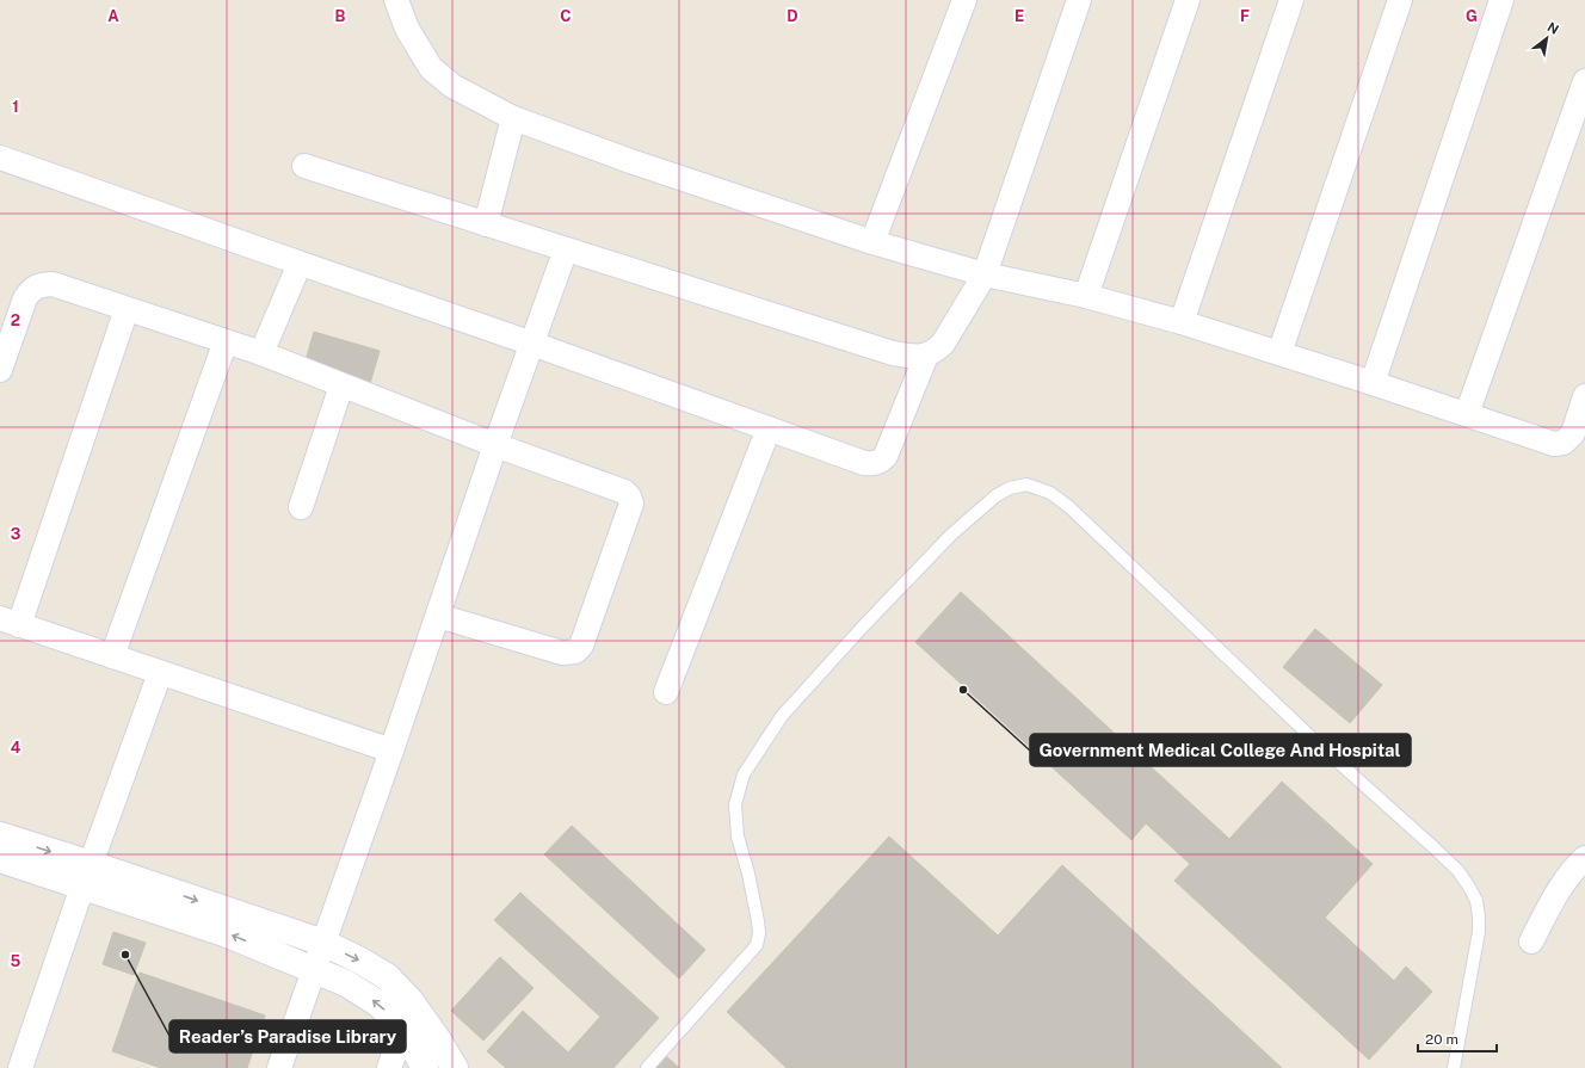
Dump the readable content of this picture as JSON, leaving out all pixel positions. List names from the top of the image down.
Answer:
{
  "places": ["Government Medical College And Hospital", "Reader’s Paradise Library"],
  "scale_bar": "20 m",
  "north": "top right",
  "grid": {
    "columns": [
      "A",
      "B",
      "C",
      "D",
      "E",
      "F",
      "G"
    ],
    "rows": [
      "1",
      "2",
      "3",
      "4",
      "5"
    ]
  }
}
